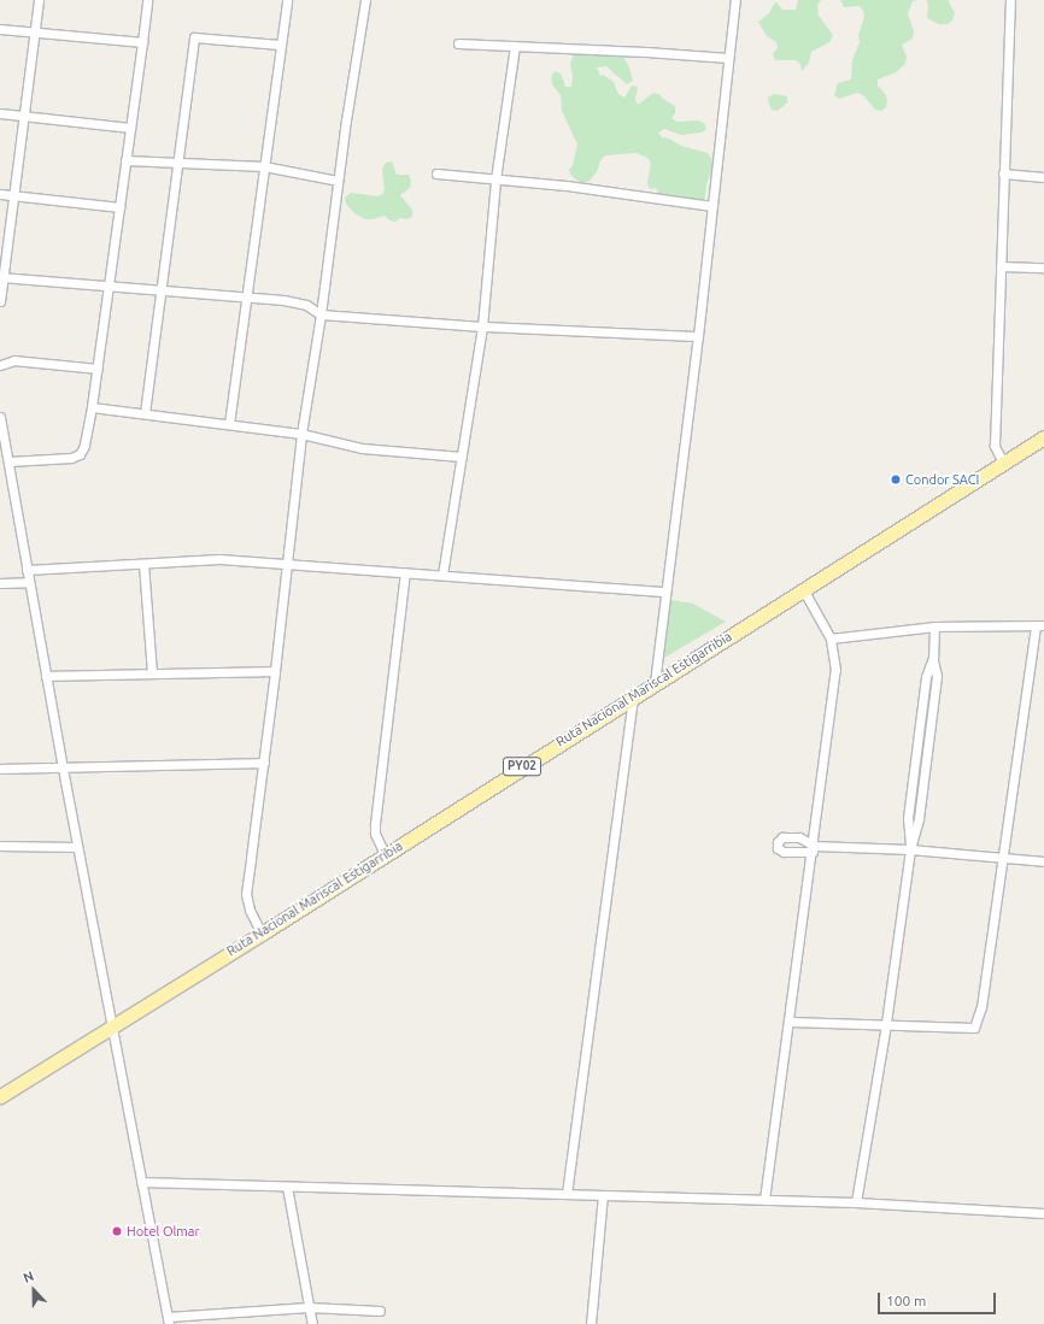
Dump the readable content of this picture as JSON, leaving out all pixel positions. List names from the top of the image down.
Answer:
{
  "streets": {
    "main road": ["Ruta Nacional Mariscal Estigarribia", "PY02"]
  },
  "places": ["Condor SACI", "Hotel Olmar"],
  "scale_bar": "100 m",
  "north": "top"
}
